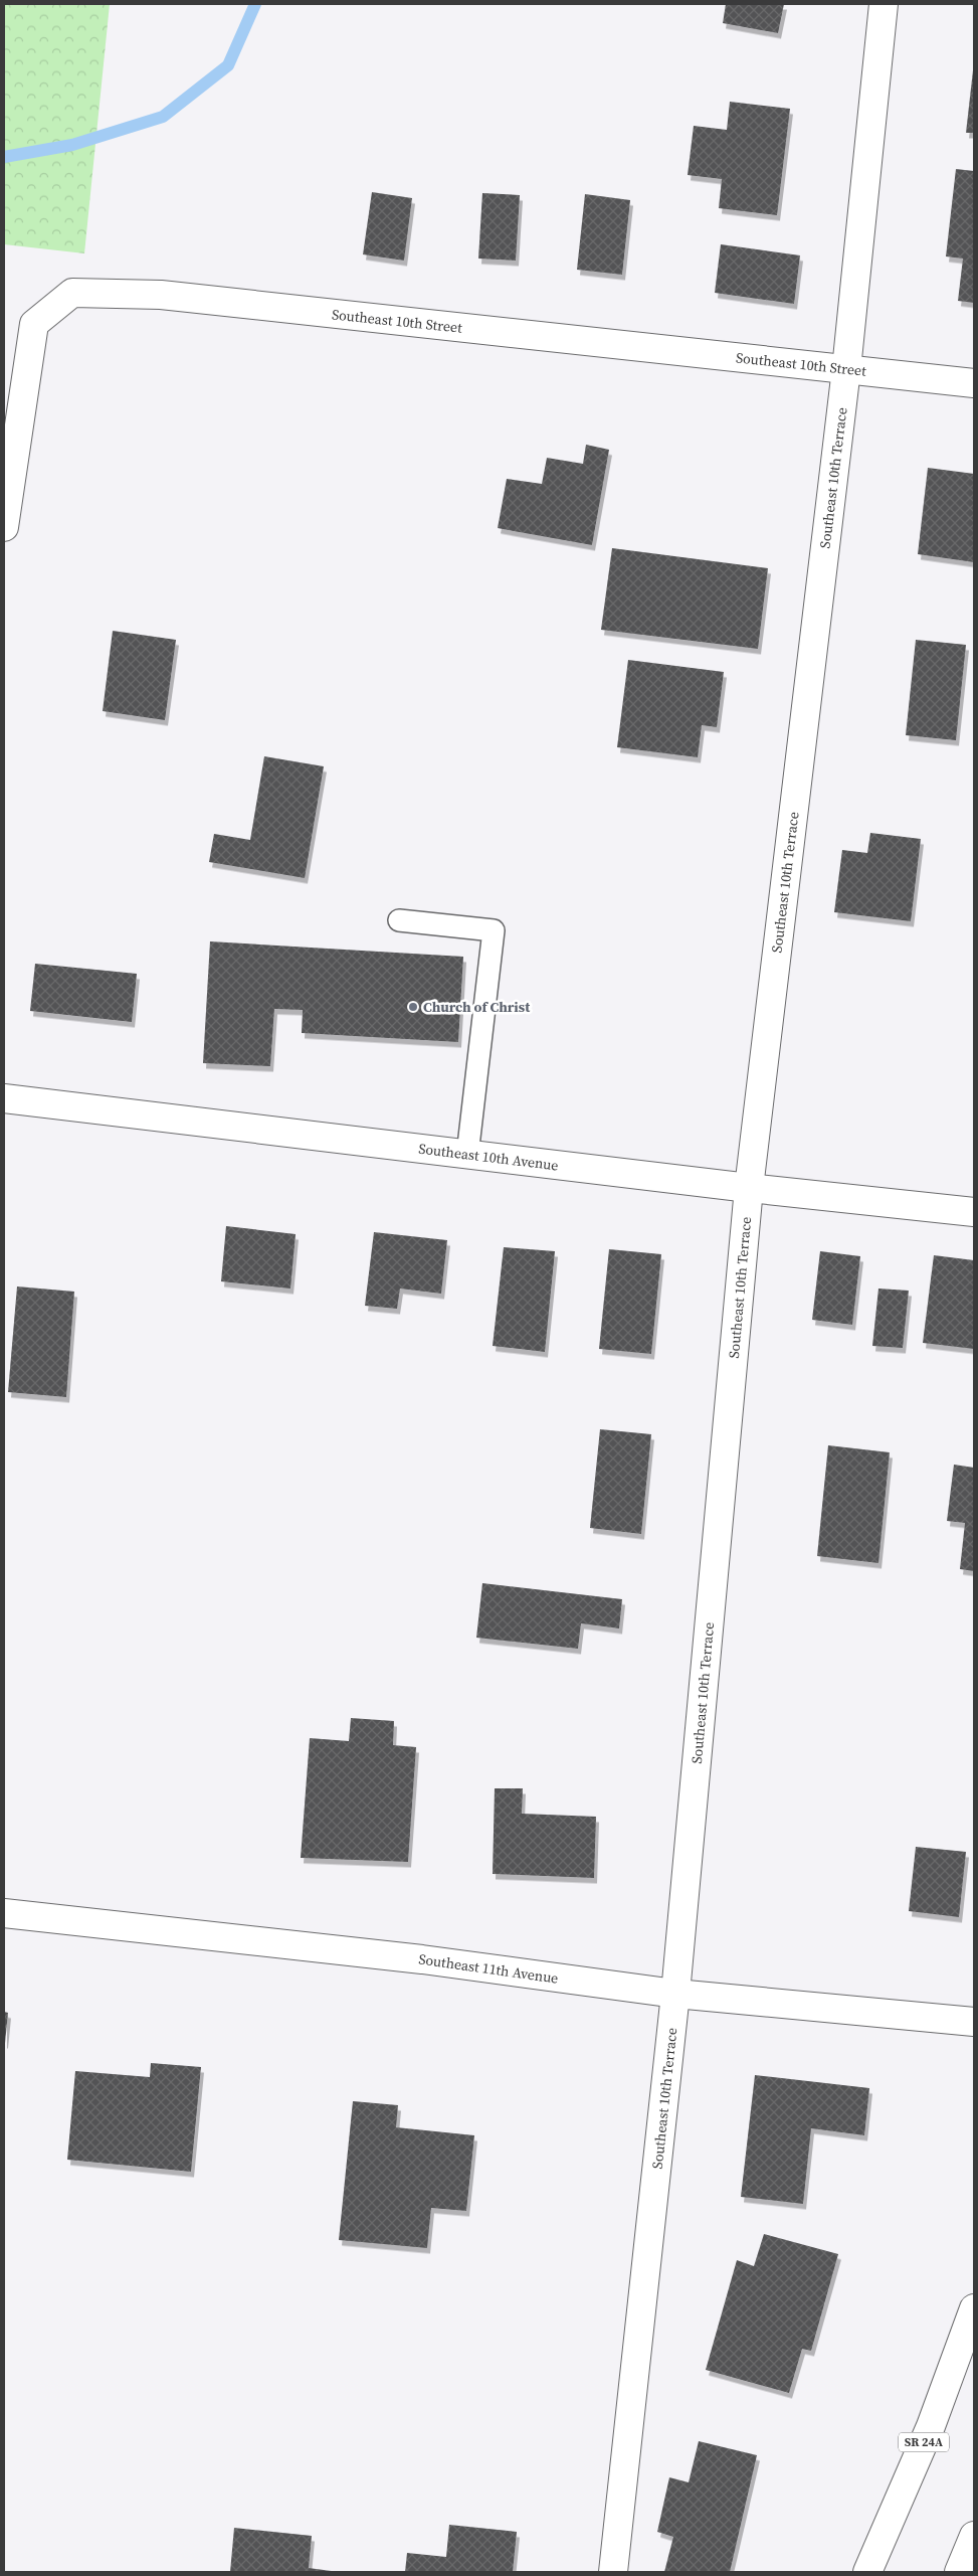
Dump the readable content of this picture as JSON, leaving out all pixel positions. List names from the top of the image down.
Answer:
{
  "streets": {
    "main road": [
      "Southeast 10th Street",
      "Southeast 10th Terrace",
      "Southeast 10th Avenue",
      "Southeast 11th Avenue",
      "SR 24A"
    ]
  },
  "crossings": [
    ["Southeast 10th Street", "Southeast 10th Terrace"],
    ["Southeast 10th Terrace", "Southeast 10th Avenue"],
    ["Southeast 10th Terrace", "Southeast 11th Avenue"]
  ],
  "places": ["Church of Christ"]
}
